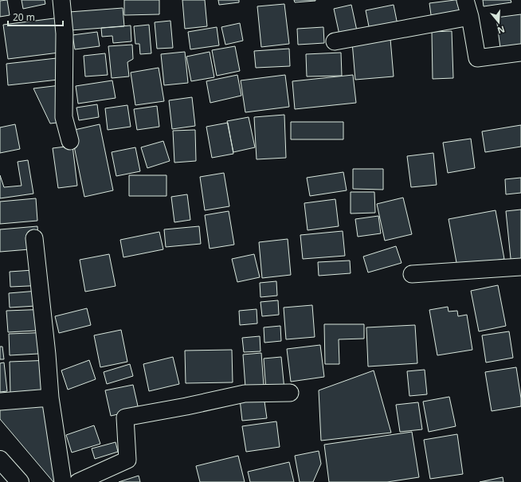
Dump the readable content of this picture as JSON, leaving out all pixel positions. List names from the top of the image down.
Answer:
{
  "scale_bar": "20 m",
  "north": "bottom"
}
